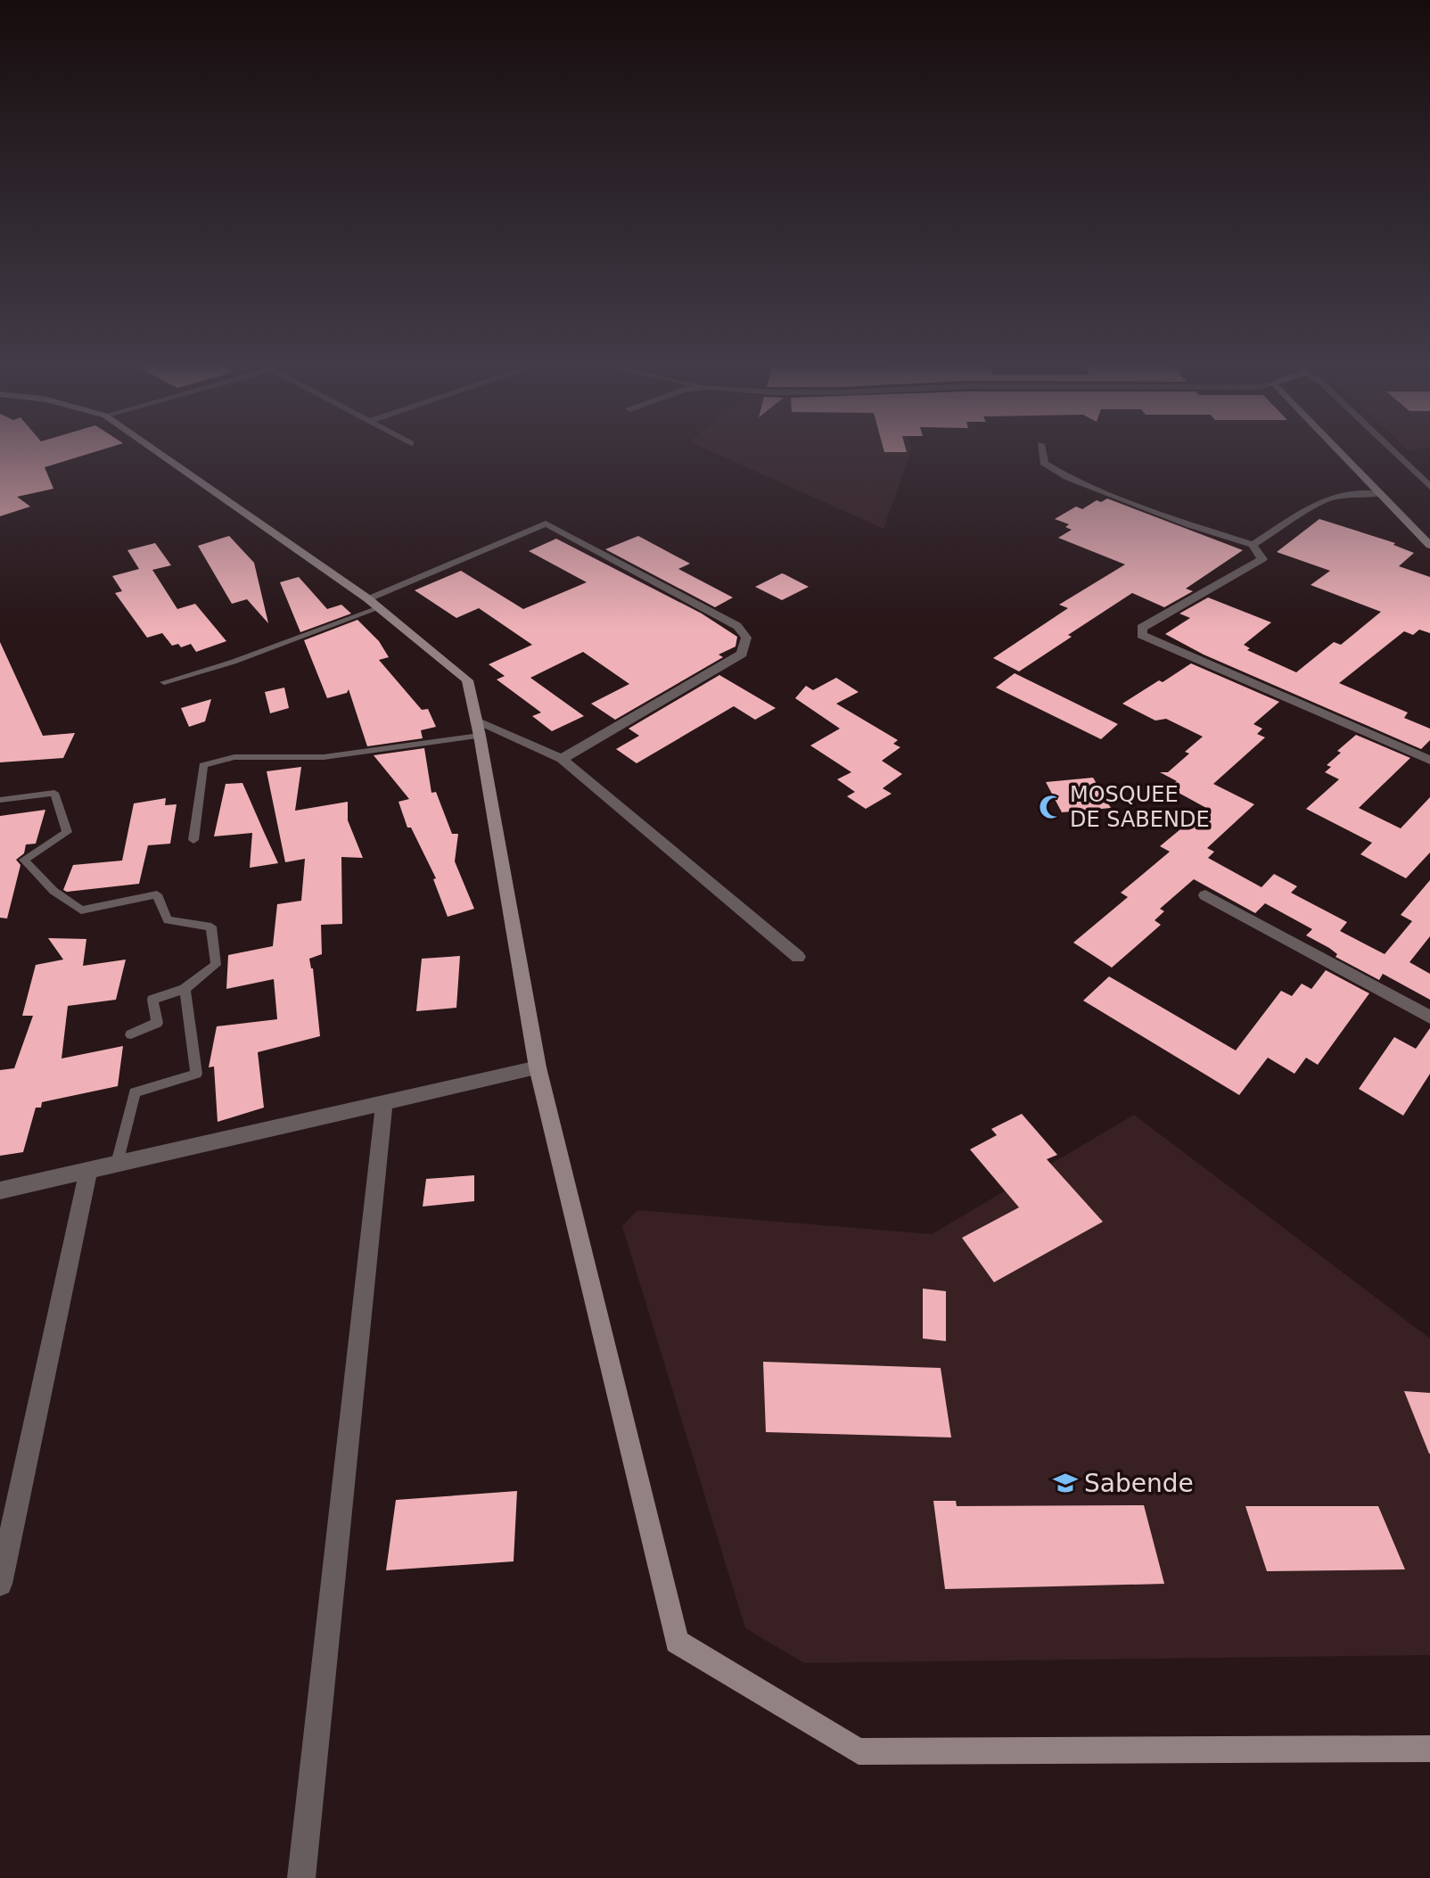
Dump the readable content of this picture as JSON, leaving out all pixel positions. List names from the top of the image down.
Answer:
{
  "places": {
    "mosque": ["MOSQUEE DE SABENDE"],
    "school or university": ["Sabende"]
  }
}
